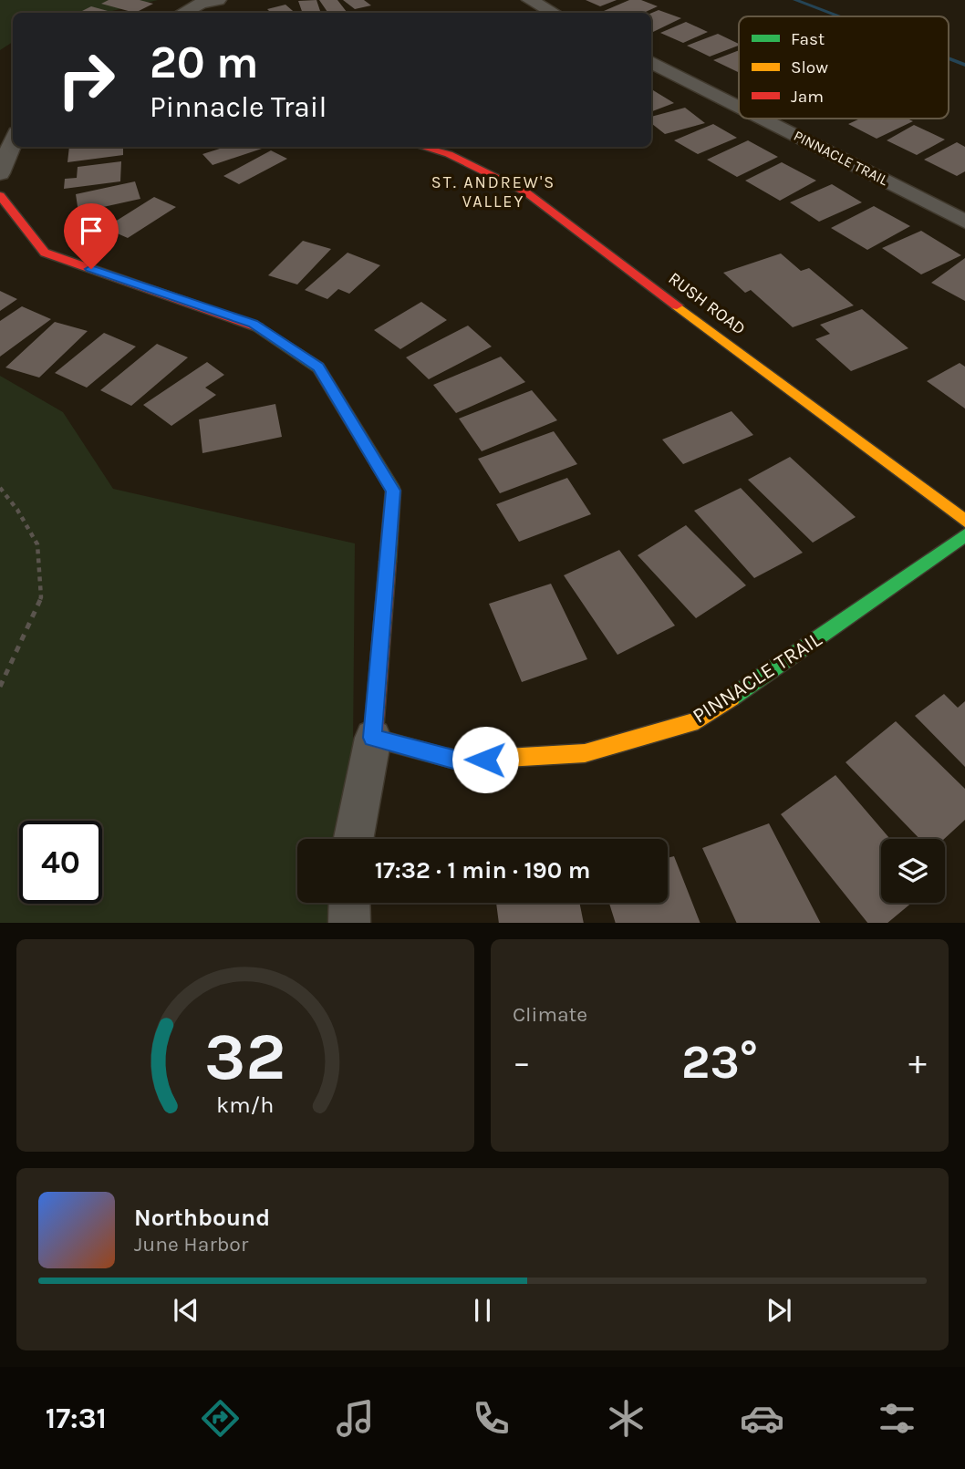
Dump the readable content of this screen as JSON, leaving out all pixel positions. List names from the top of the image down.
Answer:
{
  "streets": {
    "street": ["PINNACLE TRAIL", "RUSH ROAD"]
  },
  "districts": ["ST. ANDREW'S VALLEY"],
  "legend": ["Fast", "Slow", "Jam"],
  "page": {
    "turn": ["20 m", "Pinnacle Trail"],
    "limit": "40",
    "trip": "17:32 · 1 min · 190 m",
    "tile": "Climate",
    "heat": ["−", "23°", "+"],
    "song": ["Northbound", "June Harbor"],
    "tabs": "17:31",
    "gauge": ["32", "km/h"]
  }
}
